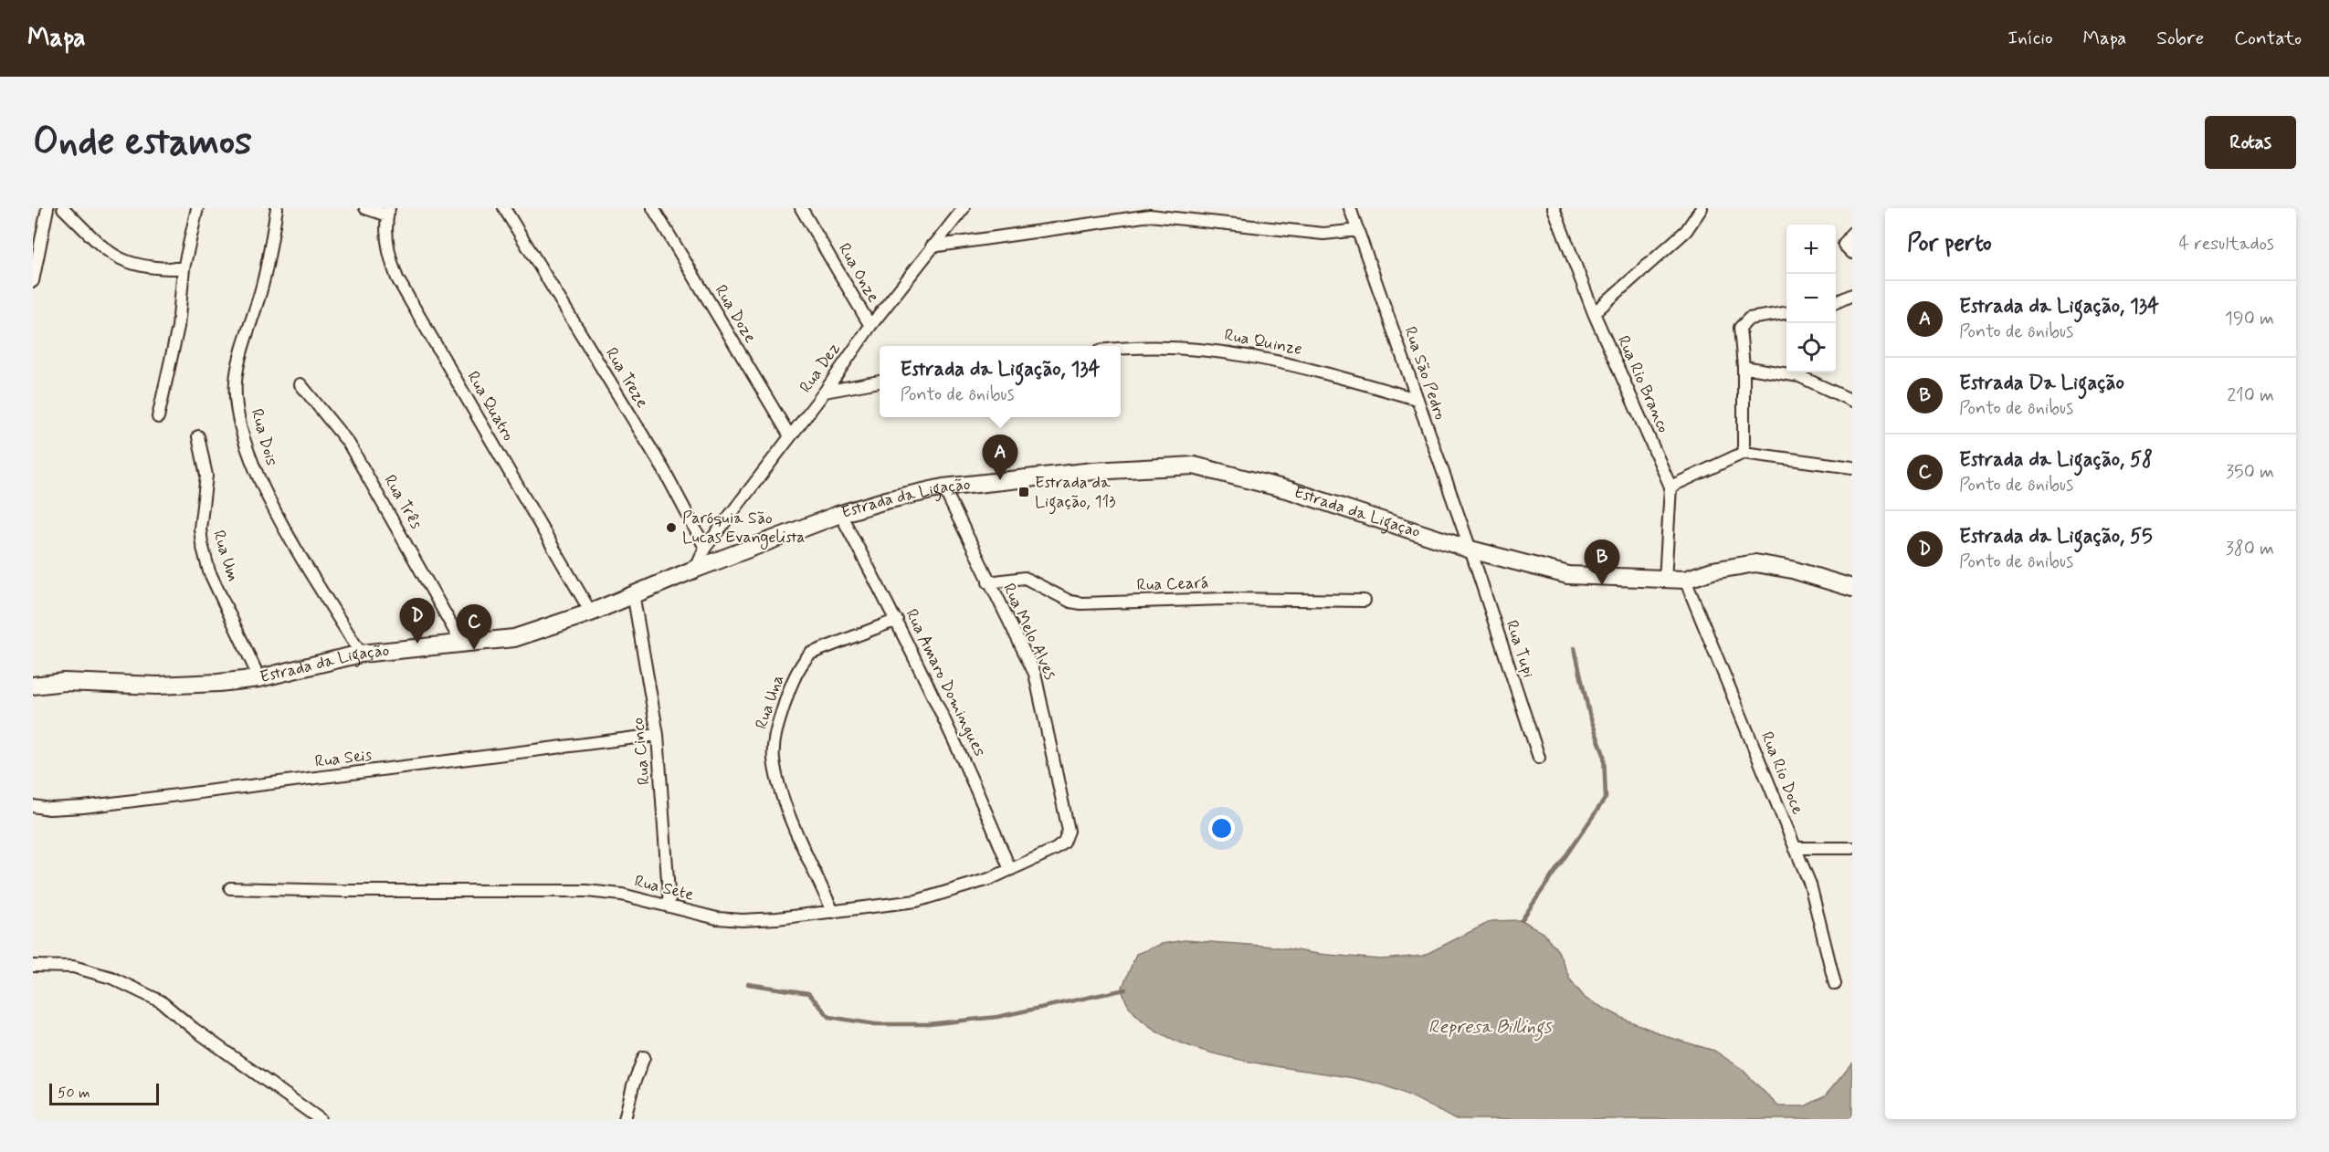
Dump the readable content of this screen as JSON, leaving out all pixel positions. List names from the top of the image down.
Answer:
{
  "streets": {
    "street": [
      "Rua Onze",
      "Rua Doze",
      "Rua Quinze",
      "Rua Dez",
      "Rua São Pedro",
      "Rua Treze",
      "Rua Rio Branco",
      "Rua Quatro",
      "Rua Dois",
      "Estrada da Ligação",
      "Rua Três",
      "Rua Um",
      "Rua Ceará",
      "Rua Melo Alves",
      "Rua Tupi",
      "Rua Amaro Domingues",
      "Rua Una",
      "Rua Cinco",
      "Rua Seis",
      "Rua Rio Doce",
      "Rua Sete"
    ]
  },
  "crossings": [
    ["Rua Onze", "Rua Dez"],
    ["Rua Doze", "Rua Dez"],
    ["Rua Quinze", "Rua São Pedro"],
    ["Rua Dez", "Rua Treze"],
    ["Rua São Pedro", "Estrada da Ligação"],
    ["Rua São Pedro", "Rua Tupi"],
    ["Rua Rio Branco", "Estrada da Ligação"],
    ["Rua Quatro", "Estrada da Ligação"],
    ["Rua Dois", "Estrada da Ligação"],
    ["Estrada da Ligação", "Rua Três"],
    ["Estrada da Ligação", "Rua Um"],
    ["Estrada da Ligação", "Rua Melo Alves"],
    ["Estrada da Ligação", "Rua Tupi"],
    ["Estrada da Ligação", "Rua Amaro Domingues"],
    ["Estrada da Ligação", "Rua Cinco"],
    ["Estrada da Ligação", "Rua Rio Doce"],
    ["Rua Ceará", "Rua Melo Alves"],
    ["Rua Melo Alves", "Rua Sete"],
    ["Rua Amaro Domingues", "Rua Una"],
    ["Rua Amaro Domingues", "Rua Sete"],
    ["Rua Una", "Rua Sete"],
    ["Rua Cinco", "Rua Seis"],
    ["Rua Cinco", "Rua Sete"]
  ],
  "water": ["Represa Billings"],
  "places": {
    "transit": ["Estrada da Ligação, 113"],
    "other": ["Paróquia São Lucas Evangelista"]
  },
  "scale_bar": "50 m",
  "page": {
    "header": "Mapa",
    "nav": [
      "Início",
      "Mapa",
      "Sobre",
      "Contato"
    ],
    "buttons": "Rotas",
    "title": "Onde estamos",
    "heading": ["Por perto", "4 resultados"],
    "map_buttons": ["+", "−"],
    "list": [
      {
        "mark": "A",
        "name": "Estrada da Ligação, 134",
        "note": "Ponto de ônibus",
        "value": "190 m"
      },
      {
        "mark": "B",
        "name": "Estrada Da Ligação",
        "note": "Ponto de ônibus",
        "value": "210 m"
      },
      {
        "mark": "C",
        "name": "Estrada da Ligação, 58",
        "note": "Ponto de ônibus",
        "value": "350 m"
      },
      {
        "mark": "D",
        "name": "Estrada da Ligação, 55",
        "note": "Ponto de ônibus",
        "value": "380 m"
      }
    ],
    "popup": ["Estrada da Ligação, 134", "Ponto de ônibus"],
    "pins": [
      "A",
      "B",
      "D",
      "C"
    ],
    "scale": "50 m"
  }
}
